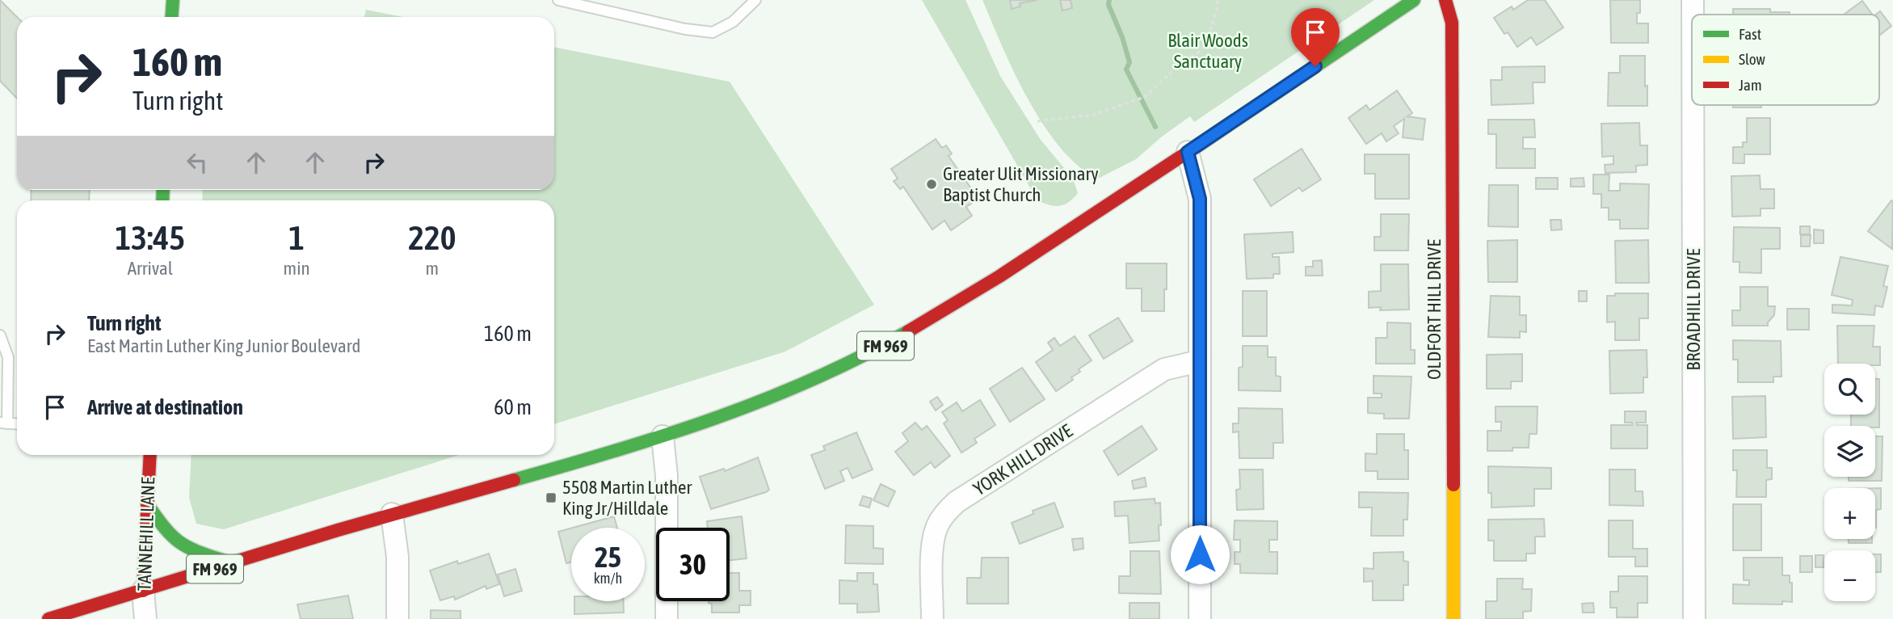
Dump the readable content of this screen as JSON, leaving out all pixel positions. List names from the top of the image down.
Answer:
{
  "streets": {
    "main road": ["OLDFORT HILL DRIVE", "FM 969", "TANNEHILL LANE"],
    "street": ["BROADHILL DRIVE", "YORK HILL DRIVE"]
  },
  "crossings": [
    ["FM 969", "TANNEHILL LANE"]
  ],
  "parks": ["Blair Woods Sanctuary"],
  "places": {
    "other": ["Greater Ulit Missionary Baptist Church"],
    "transit": ["5508 Martin Luther King Jr/Hilldale"]
  },
  "legend": ["Fast", "Slow", "Jam"],
  "page": {
    "turn": ["160 m", "Turn right"],
    "eta": [
      "13:45",
      "Arrival",
      "1",
      "min",
      "220",
      "m"
    ],
    "list": [
      {
        "name": "Turn right",
        "note": "East Martin Luther King Junior Boulevard",
        "value": "160 m"
      },
      {
        "name": "Arrive at destination",
        "value": "60 m"
      }
    ],
    "map_buttons": ["+", "−"],
    "speed": "25 km/h",
    "limit": "30"
  }
}
